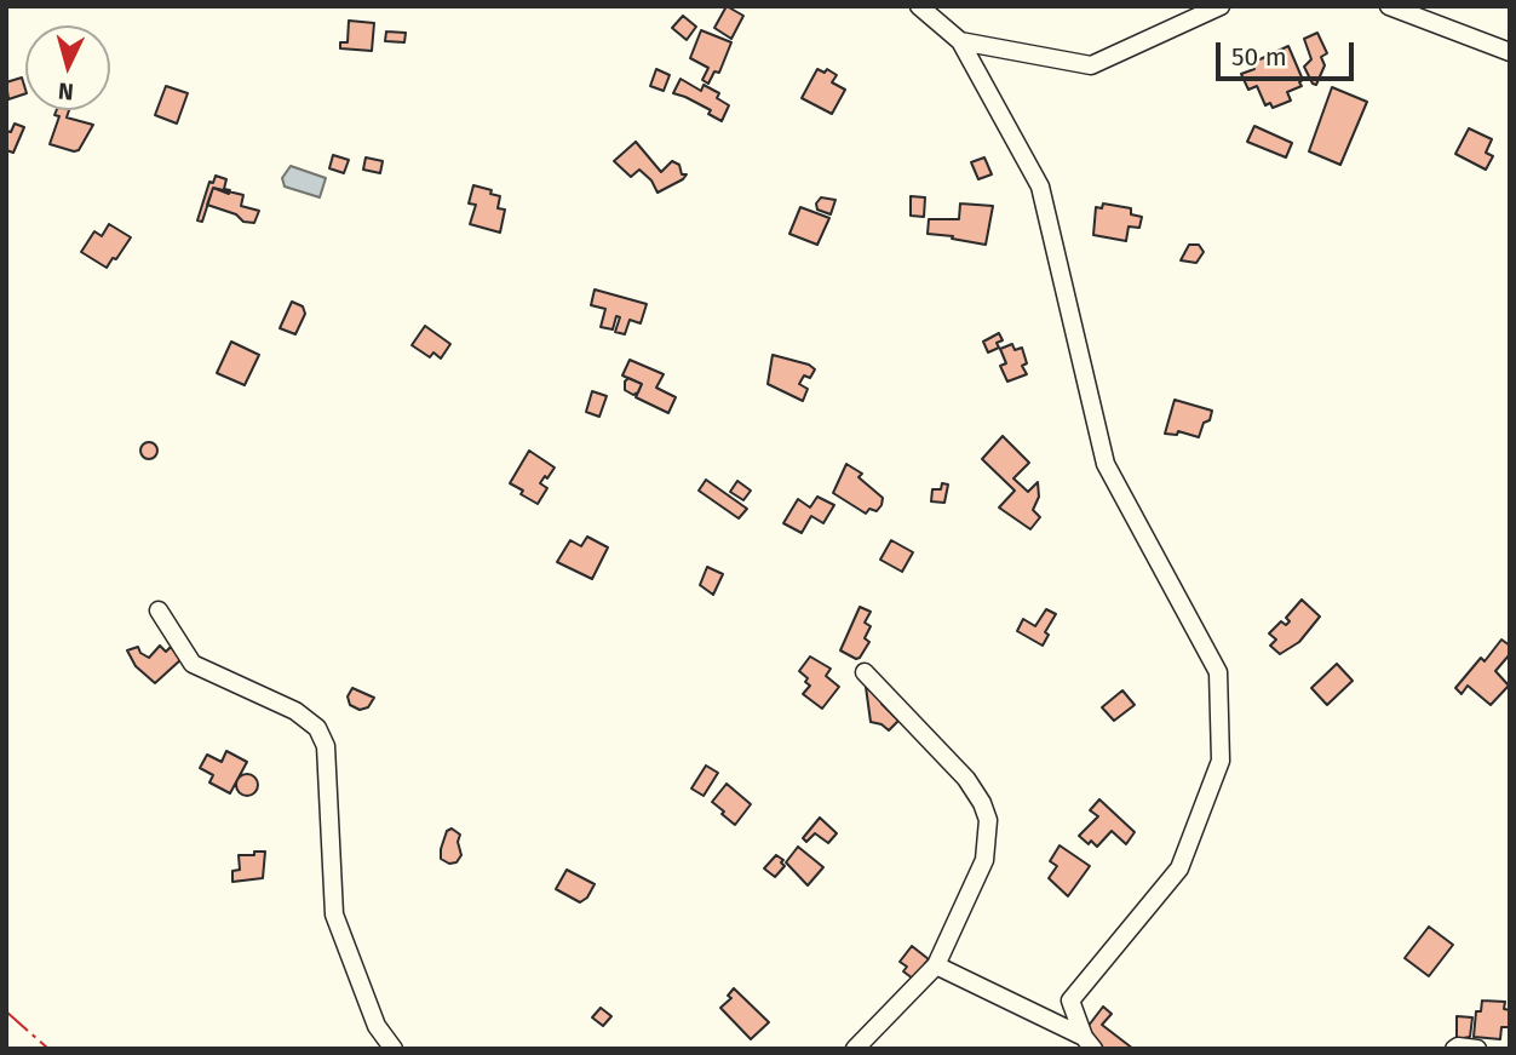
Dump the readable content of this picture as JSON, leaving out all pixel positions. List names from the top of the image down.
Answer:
{
  "scale_bar": "50 m",
  "north": "bottom"
}
